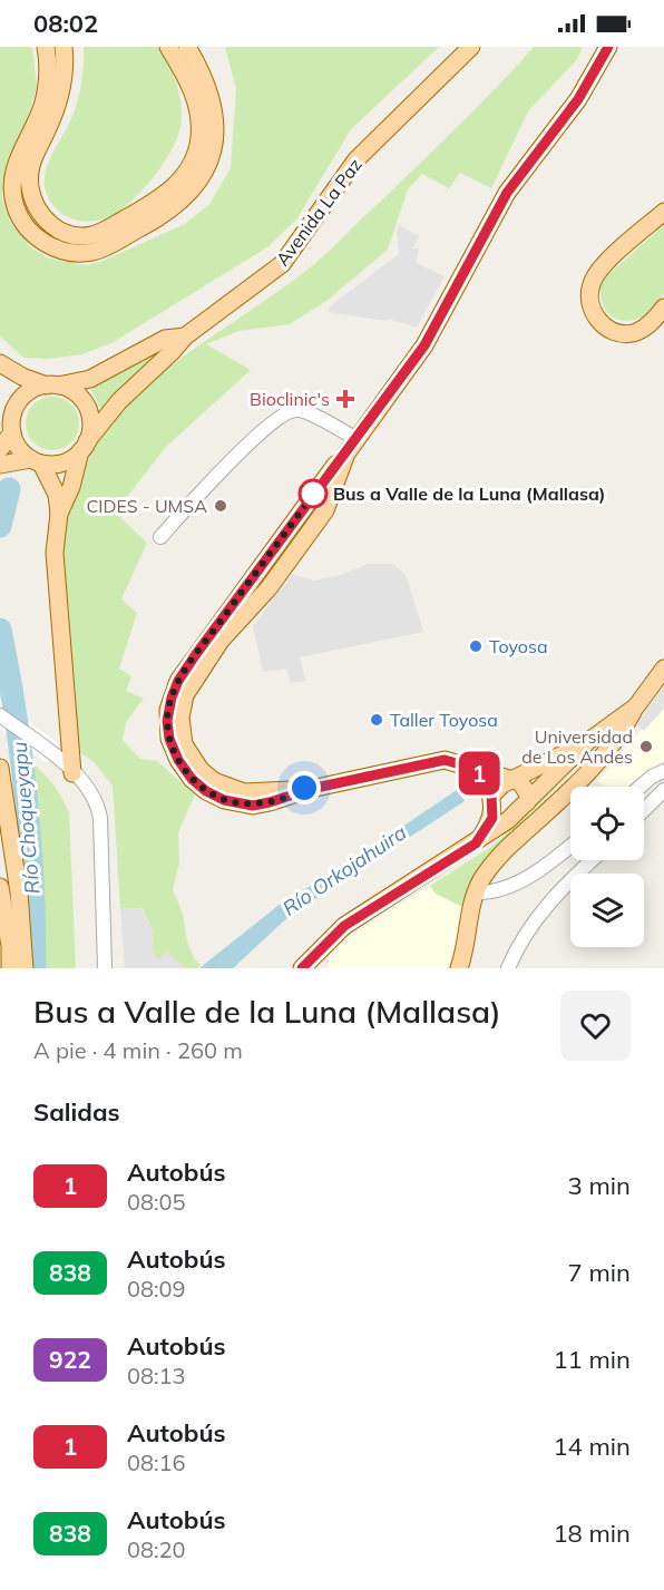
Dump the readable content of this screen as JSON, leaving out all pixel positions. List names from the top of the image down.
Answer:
{
  "streets": {
    "main road": ["Avenida La Paz"]
  },
  "water": ["Río Choqueyapu", "Río Orkojahuira"],
  "places": {
    "health": ["Bioclinic's"],
    "other": [
      "Bus a Valle de la Luna (Mallasa)",
      "CIDES - UMSA",
      "Toyosa",
      "Taller Toyosa",
      "Universidad de Los Andes"
    ]
  },
  "lines": ["bus line 1"],
  "page": {
    "status": "08:02",
    "on_map": "1",
    "heading": [
      ["Bus a Valle de la Luna (Mallasa)", "A pie · 4 min · 260 m"],
      "Salidas"
    ],
    "list": [
      {
        "mark": "1",
        "name": "Autobús",
        "note": "08:05",
        "value": "3 min"
      },
      {
        "mark": "838",
        "name": "Autobús",
        "note": "08:09",
        "value": "7 min"
      },
      {
        "mark": "922",
        "name": "Autobús",
        "note": "08:13",
        "value": "11 min"
      },
      {
        "mark": "1",
        "name": "Autobús",
        "note": "08:16",
        "value": "14 min"
      },
      {
        "mark": "838",
        "name": "Autobús",
        "note": "08:20",
        "value": "18 min"
      }
    ]
  }
}
